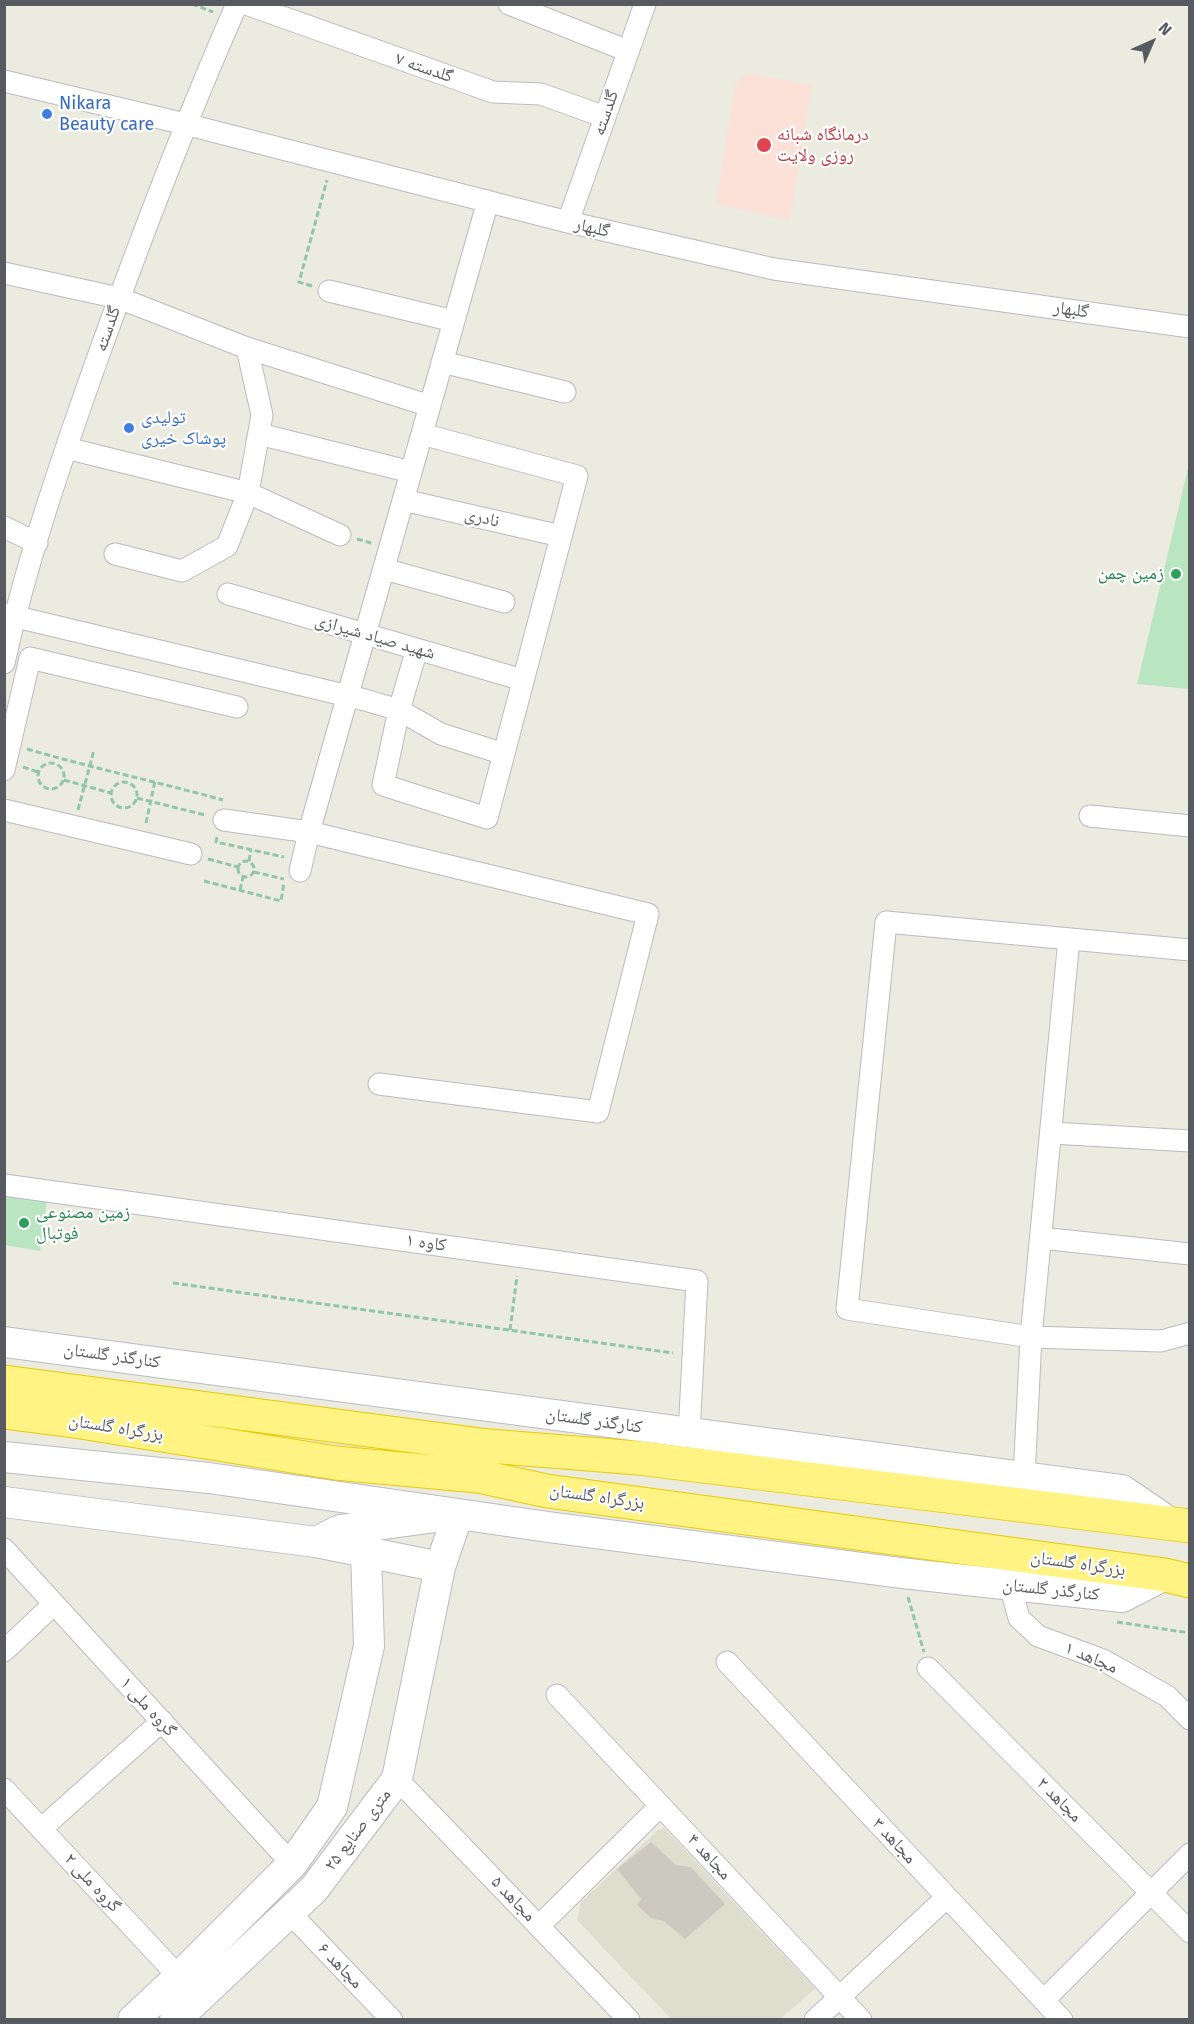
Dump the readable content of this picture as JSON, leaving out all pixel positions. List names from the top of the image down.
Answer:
{
  "streets": {
    "highway": ["بزرگراه گلستان"],
    "street": [
      "گلدسته ۷",
      "گلدسته",
      "گلبهار",
      "نادری",
      "شهید صیاد شیرازی",
      "کاوه ۱",
      "کنارگذر گلستان",
      "۱ مجاهد",
      "گروه ملی ۱",
      "مجاهد ۲",
      "۲۵ متری صنایع",
      "مجاهد ۳",
      "مجاهد ۴",
      "گروه ملی ۲",
      "۵ مجاهد",
      "۶ مجاهد"
    ]
  },
  "crossings": [
    ["گلدسته ۷", "گلدسته"],
    ["گلدسته", "گلبهار"],
    ["کاوه ۱", "کنارگذر گلستان"],
    ["کاوه ۱", "بزرگراه گلستان"],
    ["کنارگذر گلستان", "بزرگراه گلستان"],
    ["کنارگذر گلستان", "۱ مجاهد"],
    ["کنارگذر گلستان", "۲۵ متری صنایع"],
    ["گروه ملی ۱", "۲۵ متری صنایع"],
    ["۲۵ متری صنایع", "گروه ملی ۲"],
    ["۲۵ متری صنایع", "۵ مجاهد"],
    ["۲۵ متری صنایع", "۶ مجاهد"]
  ],
  "places": [
    "Nikara Beauty care",
    "درمانگاه شبانه روزی ولایت",
    "تولیدی پوشاک خیری",
    "زمین چمن",
    "زمین مصنوعی فوتبال"
  ],
  "north": "top right"
}
